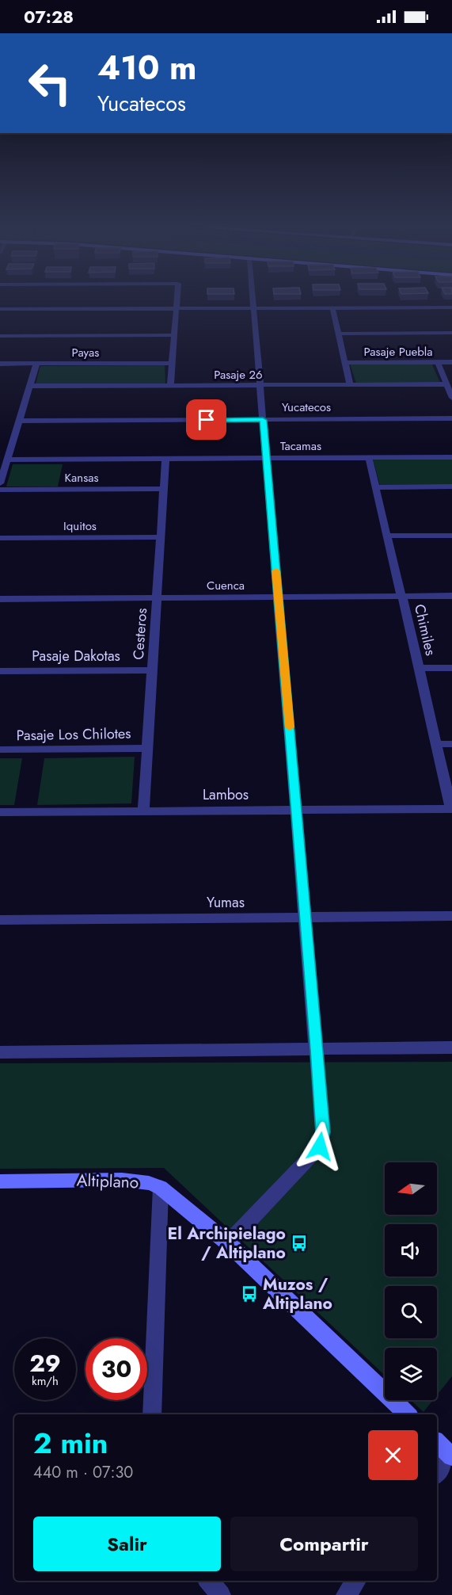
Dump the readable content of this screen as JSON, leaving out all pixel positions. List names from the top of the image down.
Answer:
{
  "streets": {
    "main road": ["Altiplano"],
    "street": [
      "Pasaje Puebla",
      "Payas",
      "Pasaje 26",
      "Yucatecos",
      "Tacamas",
      "Kansas",
      "Iquitos",
      "Cuenca",
      "Chimiles",
      "Cesteros",
      "Pasaje Dakotas",
      "Pasaje Los Chilotes",
      "Lambos",
      "Yumas"
    ]
  },
  "crossings": [
    ["Tacamas", "Chimiles"],
    ["Tacamas", "Cesteros"],
    ["Kansas", "Cesteros"],
    ["Iquitos", "Cesteros"],
    ["Cuenca", "Chimiles"],
    ["Cuenca", "Cesteros"],
    ["Chimiles", "Lambos"],
    ["Cesteros", "Pasaje Dakotas"],
    ["Cesteros", "Pasaje Los Chilotes"],
    ["Cesteros", "Lambos"]
  ],
  "places": {
    "bus stop": ["El Archipielago / Altiplano", "Muzos / Altiplano"]
  },
  "north": "left",
  "page": {
    "status": "07:28",
    "turn": ["410 m", "Yucatecos"],
    "speed": "29 km/h",
    "limit": "30",
    "heading": ["2 min", "440 m · 07:30"],
    "buttons": ["Salir", "Compartir"]
  }
}
